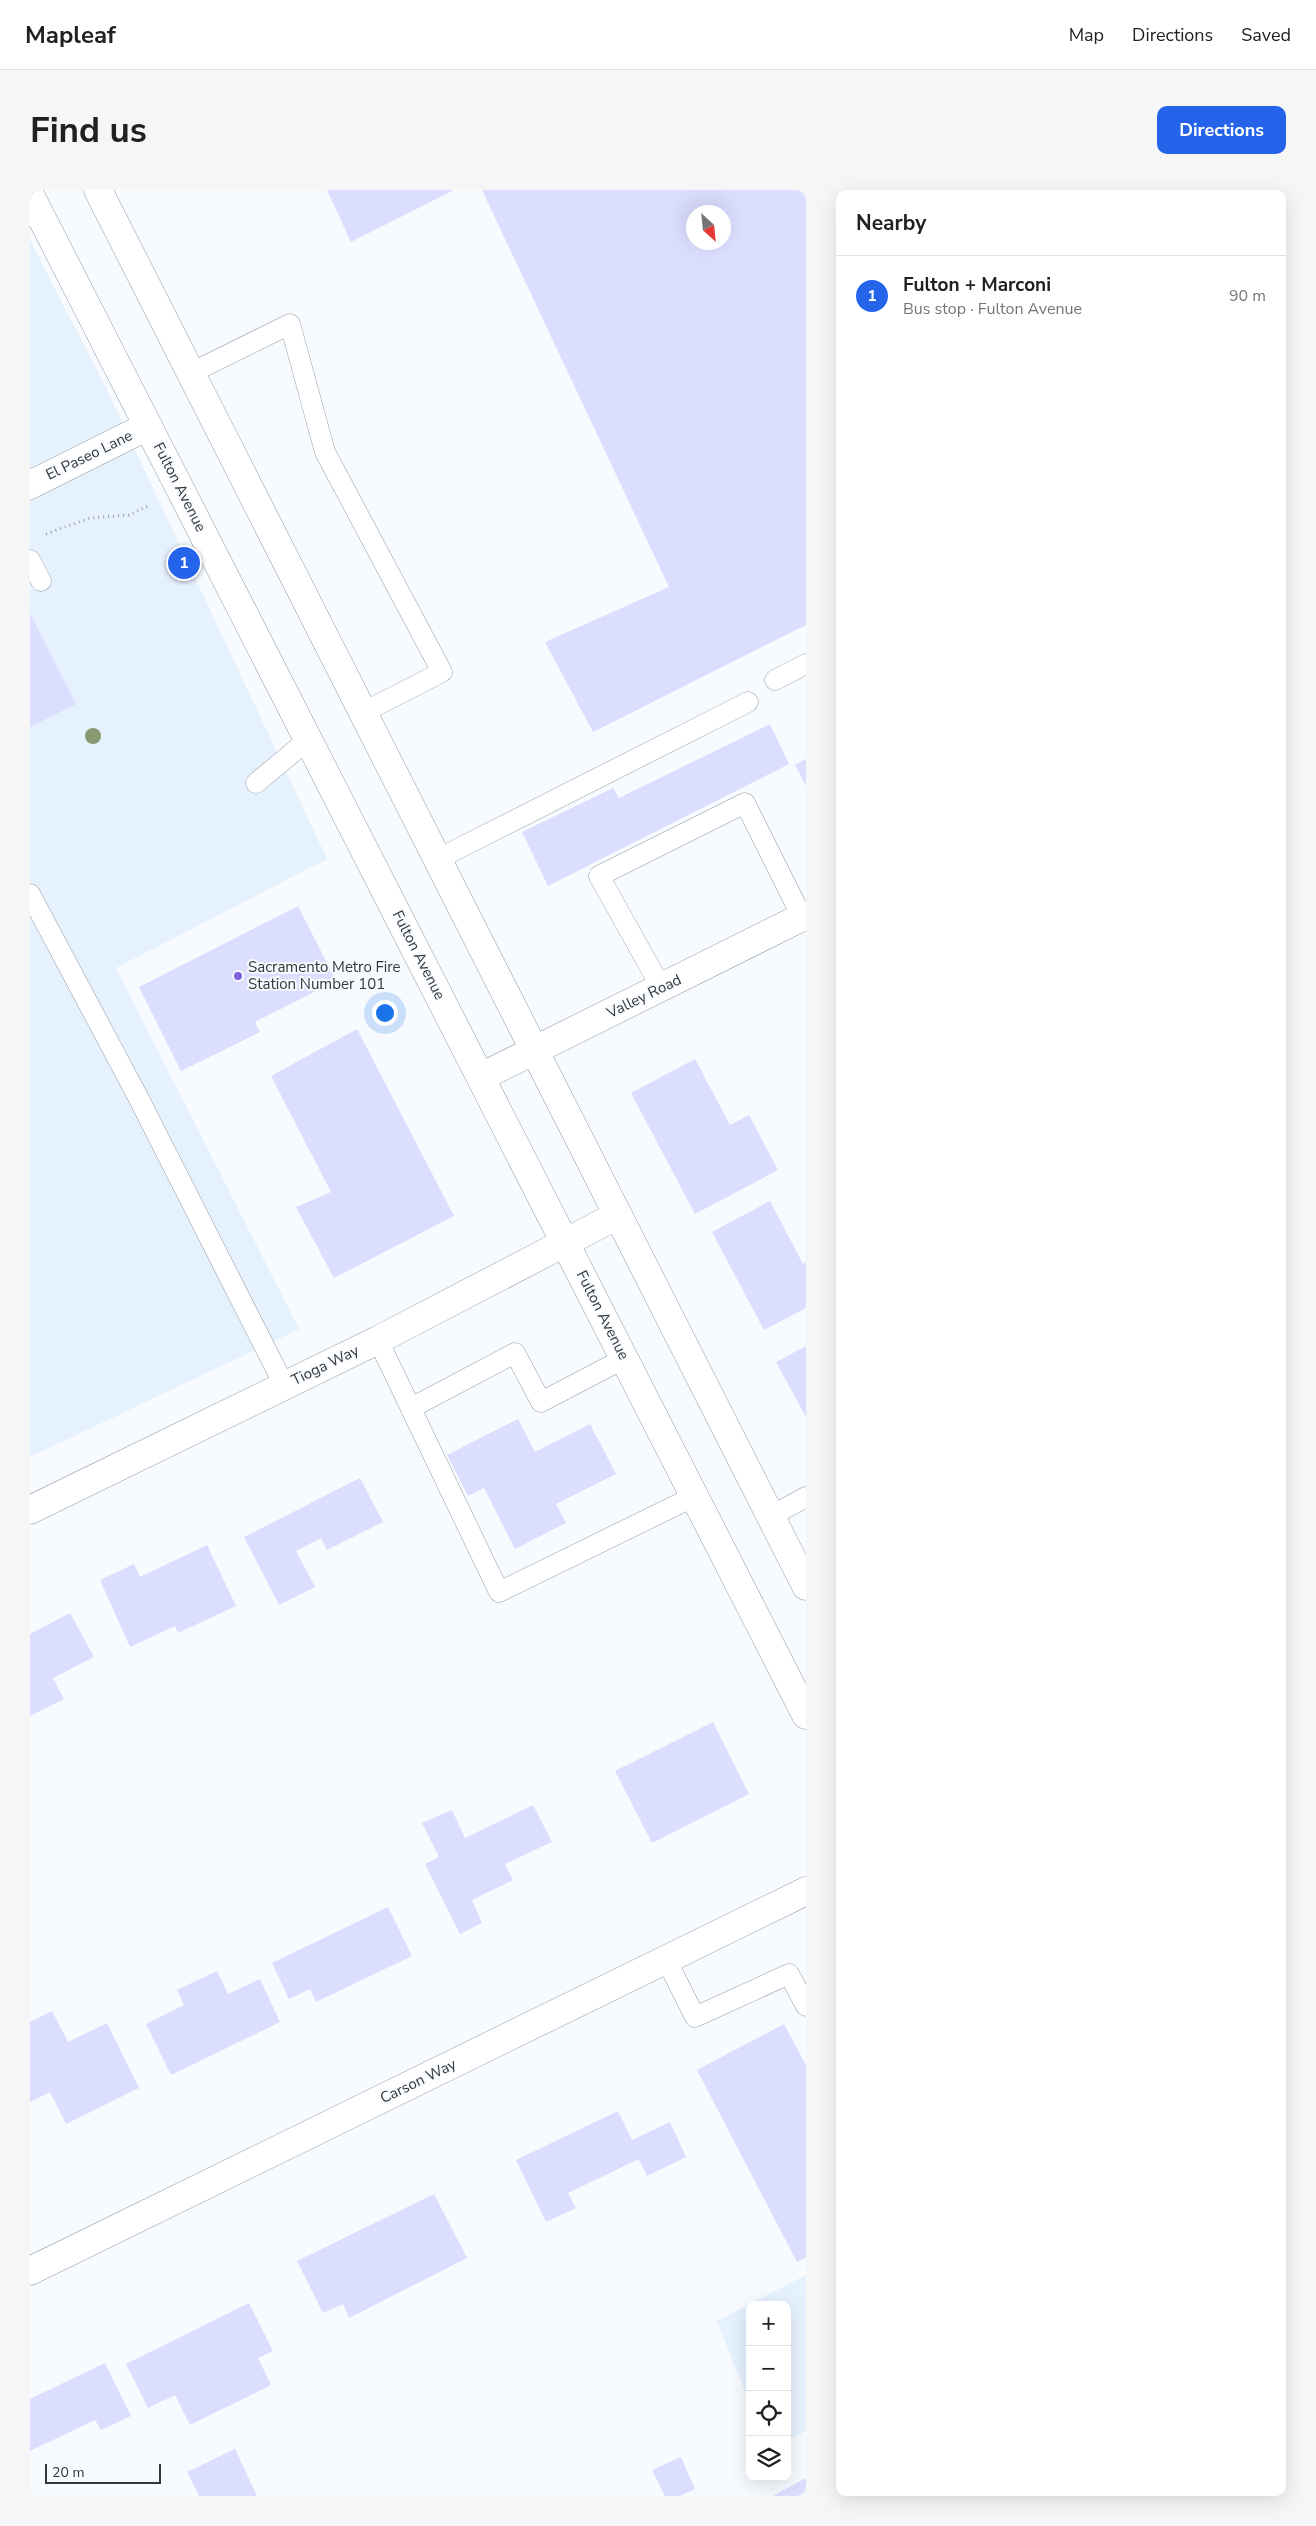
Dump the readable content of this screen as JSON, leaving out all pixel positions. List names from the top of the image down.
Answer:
{
  "streets": {
    "main road": [
      "El Paseo Lane",
      "Fulton Avenue",
      "Valley Road",
      "Tioga Way",
      "Carson Way"
    ]
  },
  "crossings": [
    ["El Paseo Lane", "Fulton Avenue"],
    ["Fulton Avenue", "Valley Road"],
    ["Fulton Avenue", "Tioga Way"]
  ],
  "places": ["Sacramento Metro Fire Station Number 101"],
  "scale_bar": "20 m",
  "north": "bottom right",
  "page": {
    "header": "Mapleaf",
    "nav": ["Map", "Directions", "Saved"],
    "buttons": "Directions",
    "title": "Find us",
    "heading": "Nearby",
    "list": [
      {
        "mark": "1",
        "name": "Fulton + Marconi",
        "note": "Bus stop · Fulton Avenue",
        "value": "90 m"
      }
    ],
    "pins": "1",
    "map_buttons": ["+", "−"],
    "scale": "20 m"
  }
}
